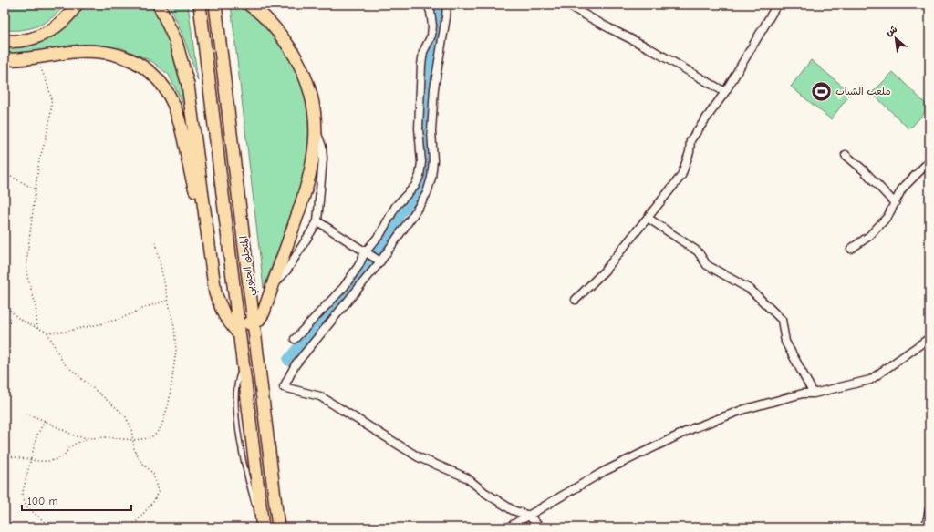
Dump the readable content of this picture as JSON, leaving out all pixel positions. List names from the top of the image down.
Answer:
{
  "streets": {
    "highway": ["المتحلق الجنوبي"]
  },
  "places": {
    "sports": ["ملعب الشباب"]
  },
  "scale_bar": "100 m",
  "north": "top left"
}
